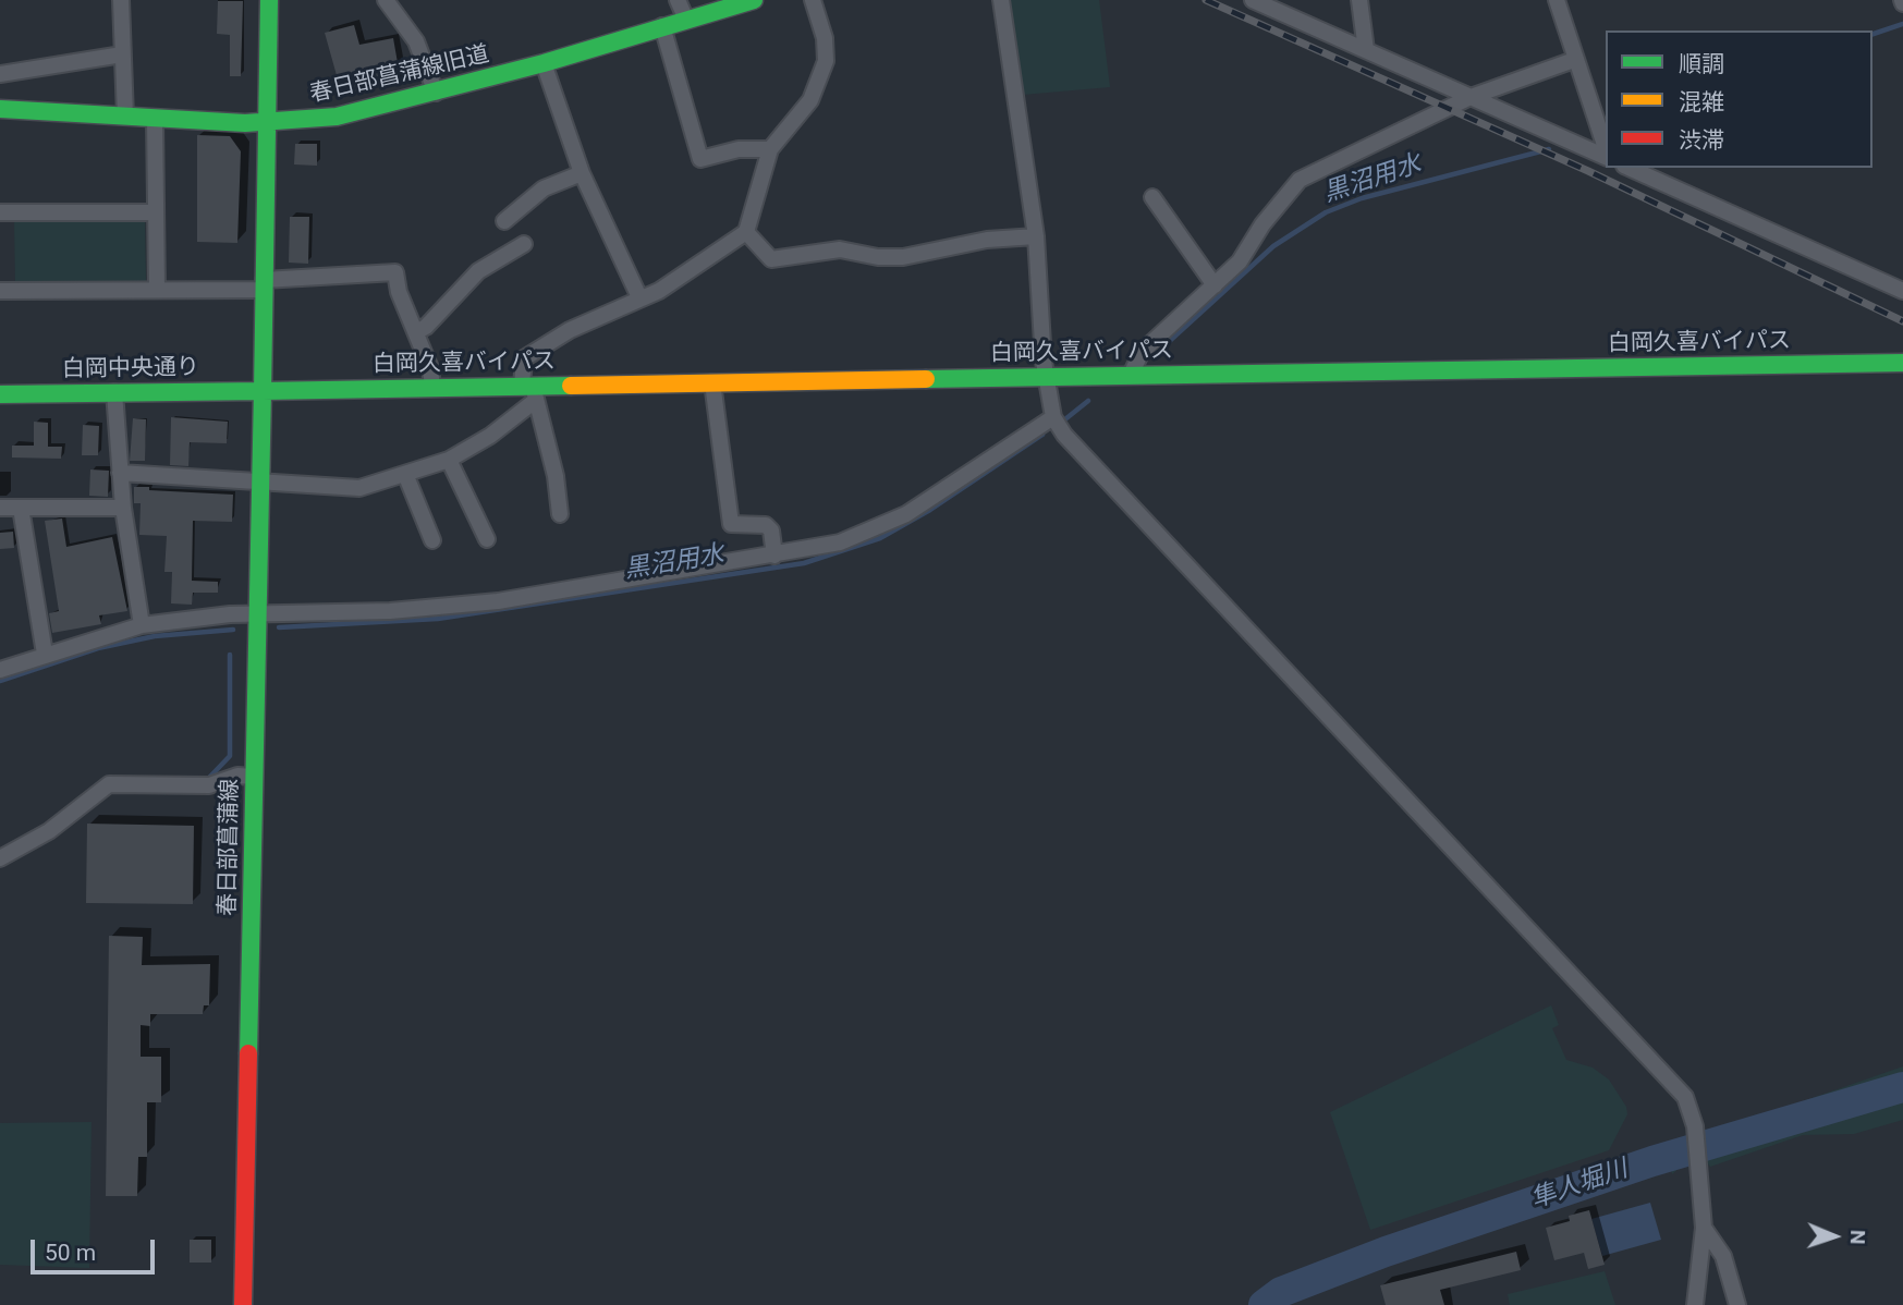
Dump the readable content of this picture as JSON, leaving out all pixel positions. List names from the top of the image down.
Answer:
{
  "streets": {
    "main road": [
      "春日部菖蒲線旧道",
      "白岡久喜バイパス",
      "白岡中央通り",
      "春日部菖蒲線"
    ]
  },
  "crossings": [
    ["白岡久喜バイパス", "白岡中央通り"],
    ["白岡久喜バイパス", "春日部菖蒲線"],
    ["白岡中央通り", "春日部菖蒲線"]
  ],
  "water": ["黒沼用水", "隼人堀川"],
  "legend": ["順調", "混雑", "渋滞"],
  "scale_bar": "50 m",
  "north": "right"
}
